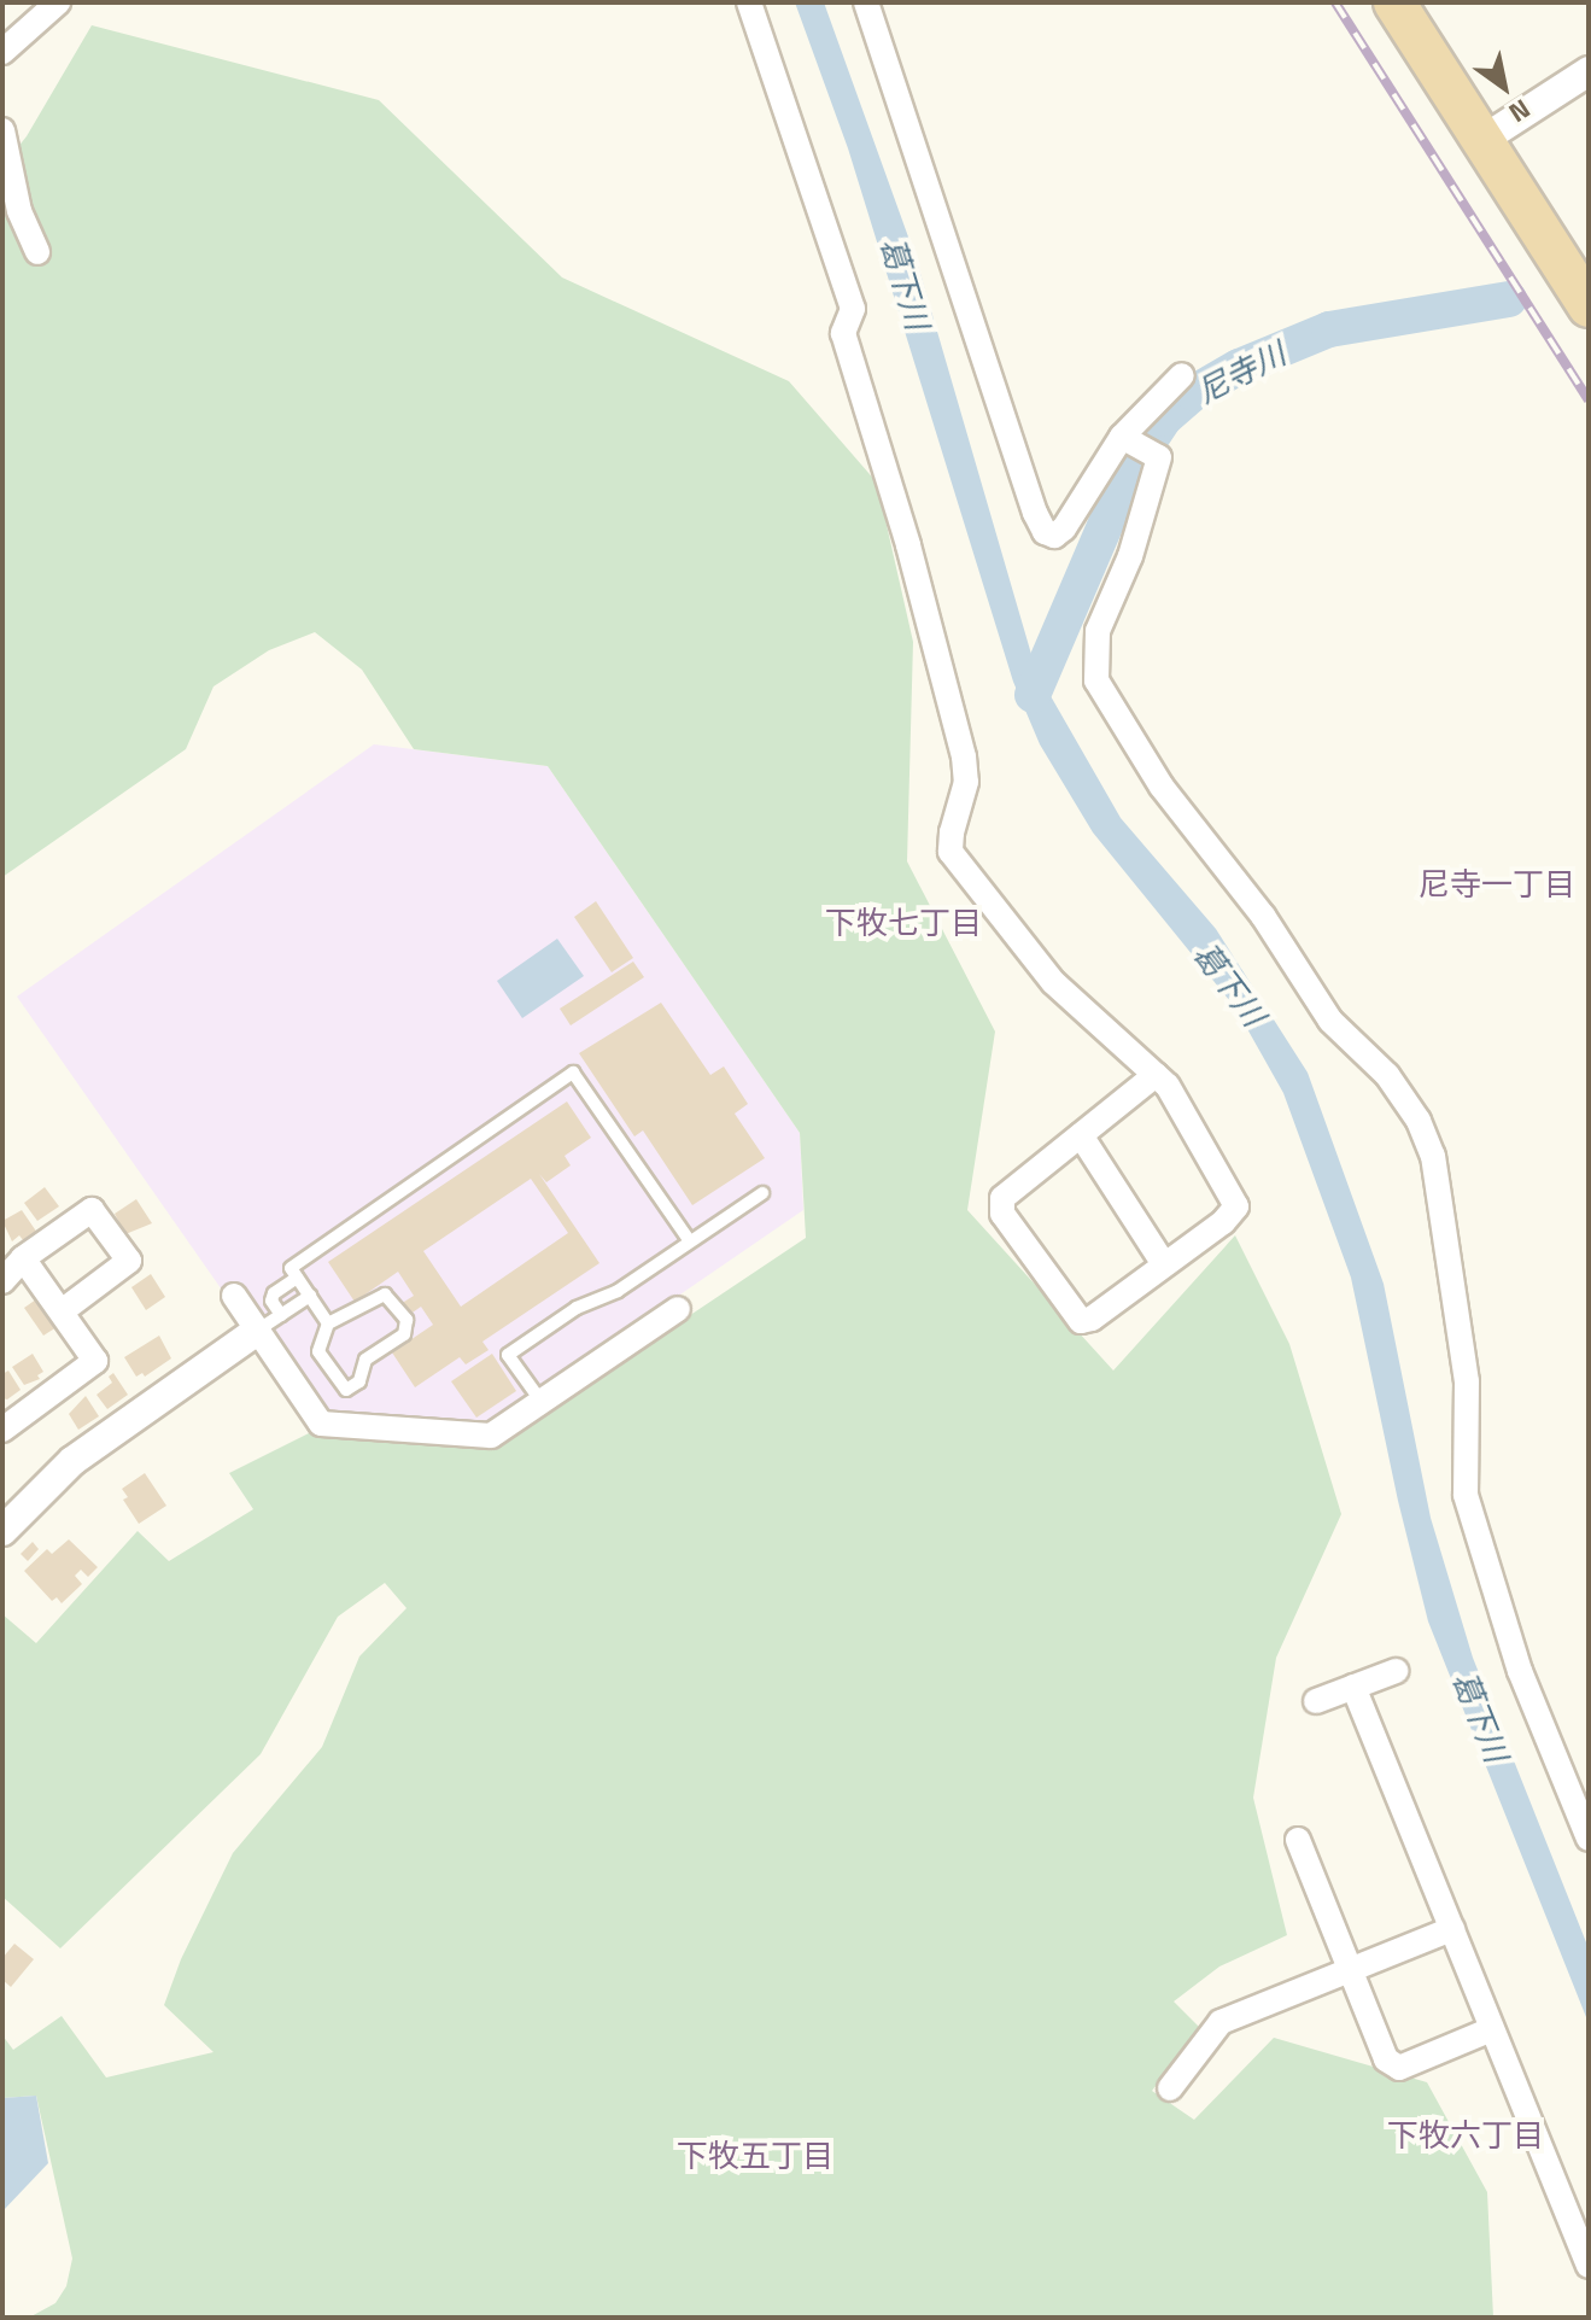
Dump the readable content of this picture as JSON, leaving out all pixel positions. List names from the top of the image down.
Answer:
{
  "districts": [
    "尼寺一丁目",
    "下牧七丁目",
    "下牧六丁目",
    "下牧五丁目"
  ],
  "water": ["葛下川", "尼寺川"],
  "north": "bottom right"
}
